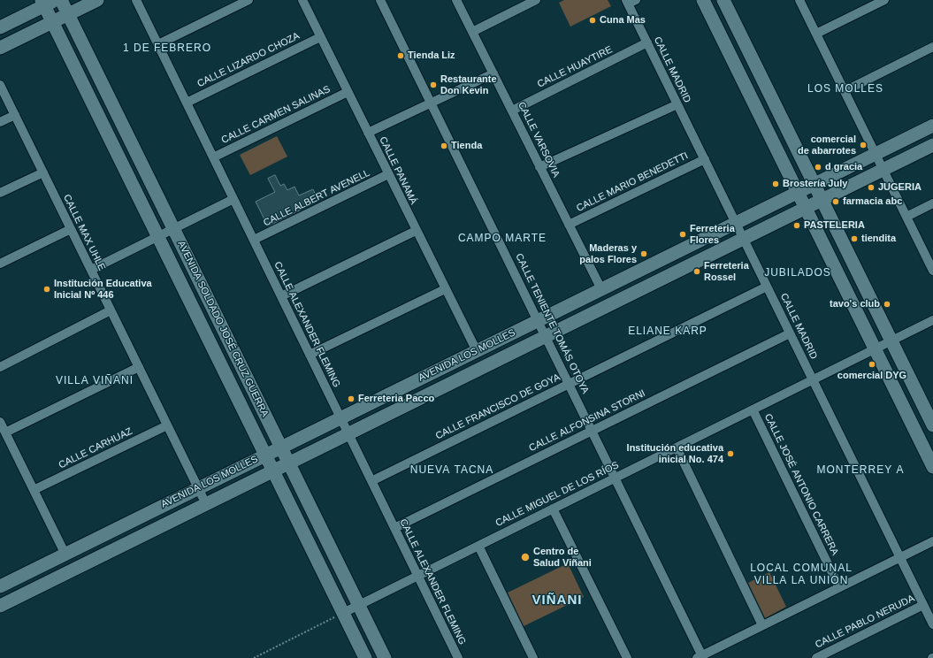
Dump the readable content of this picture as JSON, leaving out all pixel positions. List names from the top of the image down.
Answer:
{
  "streets": {
    "street": [
      "CALLE LIZARDO CHOZA",
      "CALLE HUAYTIRE",
      "CALLE MADRID",
      "CALLE CARMEN SALINAS",
      "CALLE VARSOVIA",
      "CALLE PANAMÁ",
      "CALLE MARIO BENEDETTI",
      "CALLE ALBERT AVENELL",
      "CALLE MAX UHLE",
      "CALLE TENIENTE TOMÁS OTOYA",
      "CALLE ALEXANDER FLEMING",
      "AVENIDA SOLDADO JOSÉ CRUZ GUERRA",
      "AVENIDA LOS MOLLES",
      "CALLE FRANCISCO DE GOYA",
      "CALLE ALFONSINA STORNI",
      "CALLE CARHUAZ",
      "CALLE JOSÉ ANTONIO CARRERA",
      "CALLE MIGUEL DE LOS RÍOS",
      "CALLE PABLO NERUDA"
    ]
  },
  "crossings": [
    ["CALLE LIZARDO CHOZA", "CALLE PANAMÁ"],
    ["CALLE LIZARDO CHOZA", "CALLE ALEXANDER FLEMING"],
    ["CALLE HUAYTIRE", "CALLE MADRID"],
    ["CALLE HUAYTIRE", "CALLE VARSOVIA"],
    ["CALLE MADRID", "CALLE MARIO BENEDETTI"],
    ["CALLE MADRID", "AVENIDA LOS MOLLES"],
    ["CALLE MADRID", "CALLE FRANCISCO DE GOYA"],
    ["CALLE MADRID", "CALLE ALFONSINA STORNI"],
    ["CALLE MADRID", "CALLE MIGUEL DE LOS RÍOS"],
    ["CALLE MADRID", "CALLE PABLO NERUDA"],
    ["CALLE CARMEN SALINAS", "CALLE PANAMÁ"],
    ["CALLE CARMEN SALINAS", "CALLE ALEXANDER FLEMING"],
    ["CALLE VARSOVIA", "CALLE MARIO BENEDETTI"],
    ["CALLE VARSOVIA", "AVENIDA LOS MOLLES"],
    ["CALLE PANAMÁ", "CALLE ALBERT AVENELL"],
    ["CALLE PANAMÁ", "AVENIDA LOS MOLLES"],
    ["CALLE ALBERT AVENELL", "CALLE ALEXANDER FLEMING"],
    ["CALLE MAX UHLE", "AVENIDA LOS MOLLES"],
    ["CALLE MAX UHLE", "CALLE CARHUAZ"],
    ["CALLE TENIENTE TOMÁS OTOYA", "AVENIDA LOS MOLLES"],
    ["CALLE TENIENTE TOMÁS OTOYA", "CALLE FRANCISCO DE GOYA"],
    ["CALLE TENIENTE TOMÁS OTOYA", "CALLE ALFONSINA STORNI"],
    ["CALLE TENIENTE TOMÁS OTOYA", "CALLE MIGUEL DE LOS RÍOS"],
    ["CALLE ALEXANDER FLEMING", "AVENIDA LOS MOLLES"],
    ["CALLE ALEXANDER FLEMING", "CALLE FRANCISCO DE GOYA"],
    ["CALLE ALEXANDER FLEMING", "CALLE ALFONSINA STORNI"],
    ["CALLE ALEXANDER FLEMING", "CALLE MIGUEL DE LOS RÍOS"],
    ["AVENIDA SOLDADO JOSÉ CRUZ GUERRA", "AVENIDA LOS MOLLES"],
    ["AVENIDA SOLDADO JOSÉ CRUZ GUERRA", "CALLE MIGUEL DE LOS RÍOS"],
    ["CALLE JOSÉ ANTONIO CARRERA", "CALLE MIGUEL DE LOS RÍOS"]
  ],
  "districts": [
    "1 DE FEBRERO",
    "LOS MOLLES",
    "CAMPO MARTE",
    "JUBILADOS",
    "ELIANE KARP",
    "VILLA VIÑANI",
    "NUEVA TACNA",
    "MONTERREY A",
    "LOCAL COMUNAL VILLA LA UNIÓN",
    "VIÑANI"
  ],
  "places": [
    "Cuna Mas",
    "Tienda Liz",
    "Restaurante Don Kevin",
    "comercial de abarrotes",
    "Tienda",
    "d gracia",
    "Brostería July",
    "JUGERIA",
    "farmacia abc",
    "PASTELERIA",
    "Ferreteria Flores",
    "tiendita",
    "Maderas y palos Flores",
    "Ferreteria Rossel",
    "Institución Educativa Inicial Nº 446",
    "tavo's club",
    "comercial DYG",
    "Ferreteria Pacco",
    "Institución educativa inicial No. 474",
    "Centro de Salud Viñani"
  ]
}
